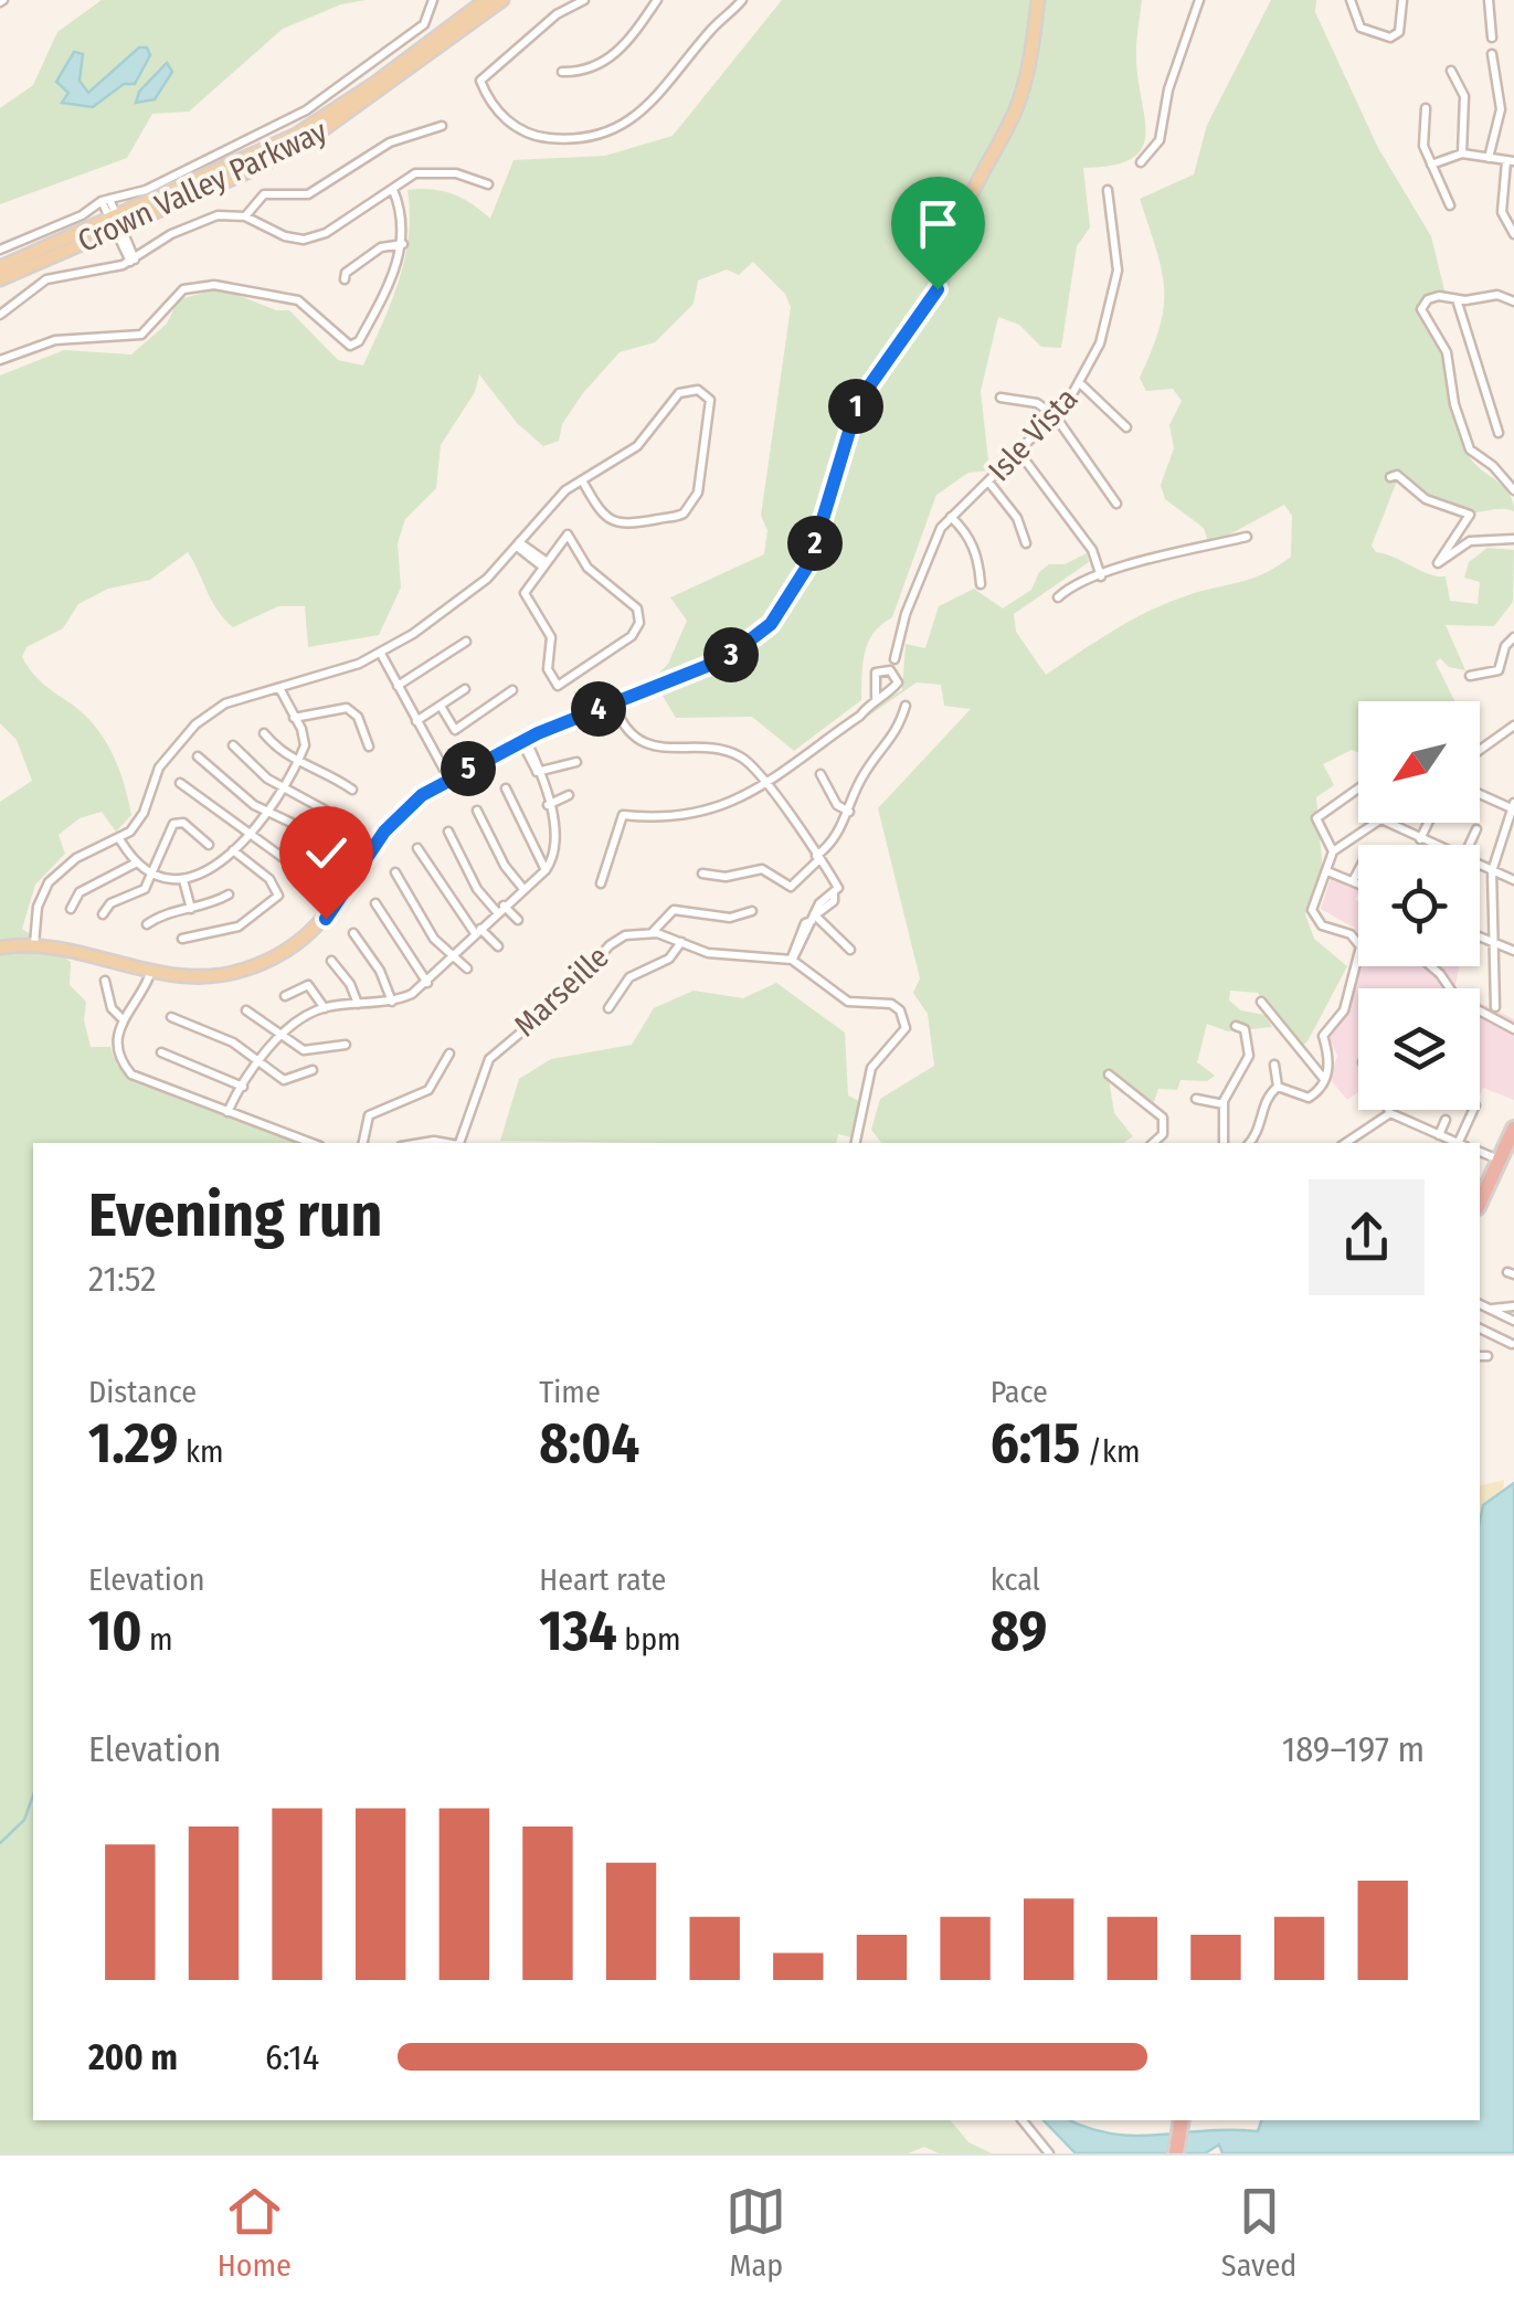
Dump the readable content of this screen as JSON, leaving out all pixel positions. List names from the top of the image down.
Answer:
{
  "streets": {
    "main road": ["Crown Valley Parkway"],
    "street": ["Isle Vista", "Marseille"]
  },
  "north": "bottom left",
  "page": {
    "pins": [
      "1",
      "2",
      "3",
      "4",
      "5"
    ],
    "heading": ["Evening run", "21:52"],
    "stats": [
      ["Distance", "1.29 km"],
      ["Time", "8:04"],
      ["Pace", "6:15 /km"],
      ["Elevation", "10 m"],
      ["Heart rate", "134 bpm"],
      ["kcal", "89"]
    ],
    "chart": ["Elevation", "189–197 m"],
    "list": [
      {
        "name": "200 m",
        "note": "6:14"
      }
    ],
    "tabs": ["Home", "Map", "Saved"]
  }
}
